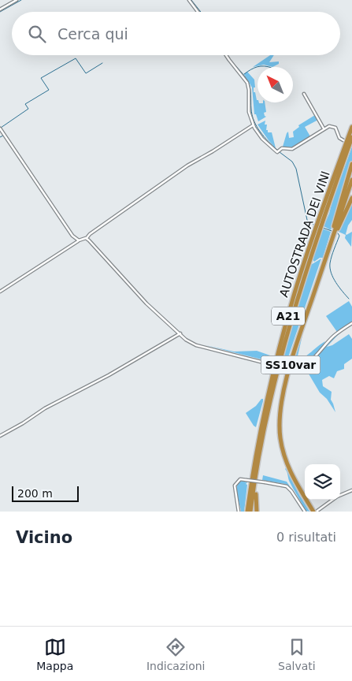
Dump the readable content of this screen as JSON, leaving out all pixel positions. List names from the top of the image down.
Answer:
{
  "streets": {
    "highway": ["AUTOSTRADA DEI VINI", "A21", "SS10var"]
  },
  "scale_bar": "200 m",
  "north": "top left",
  "page": {
    "search": "Cerca qui",
    "scale": "200 m",
    "heading": ["Vicino", "0 risultati"],
    "nav": ["Mappa", "Indicazioni", "Salvati"]
  }
}
